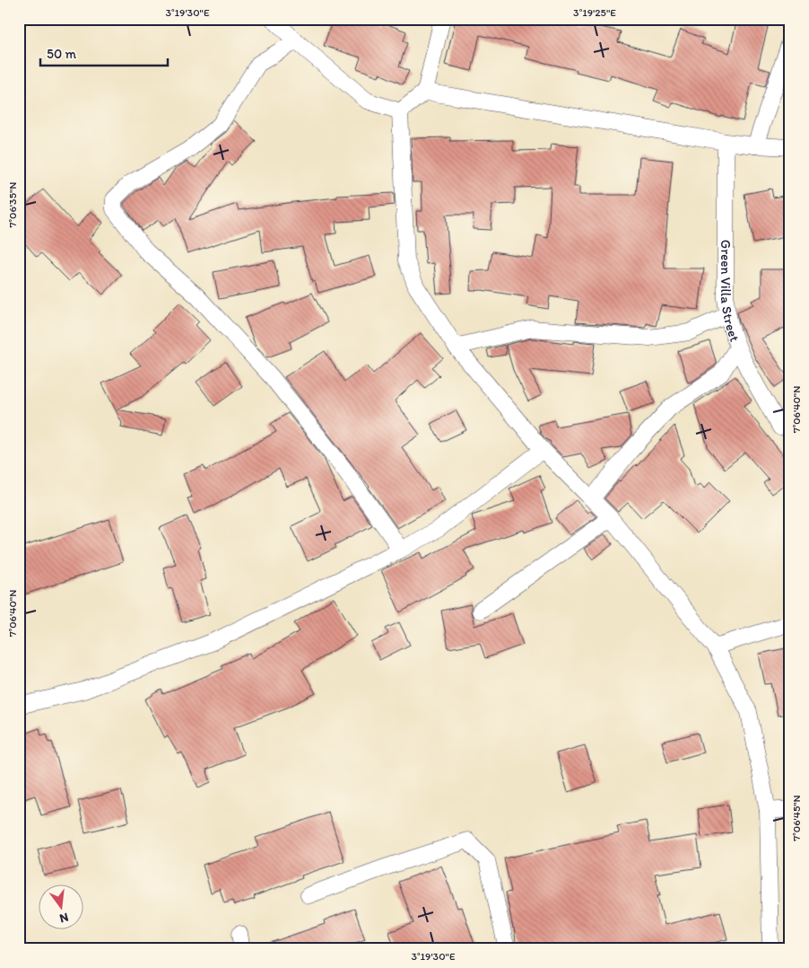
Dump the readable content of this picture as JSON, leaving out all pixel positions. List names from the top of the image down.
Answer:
{
  "streets": {
    "street": ["Green Villa Street"]
  },
  "scale_bar": "50 m",
  "north": "bottom",
  "coordinates": [
    "3°19'30\"E",
    "3°19'25\"E",
    "7°06'35\"N",
    "7°06'40\"N",
    "7°06'45\"N"
  ]
}
